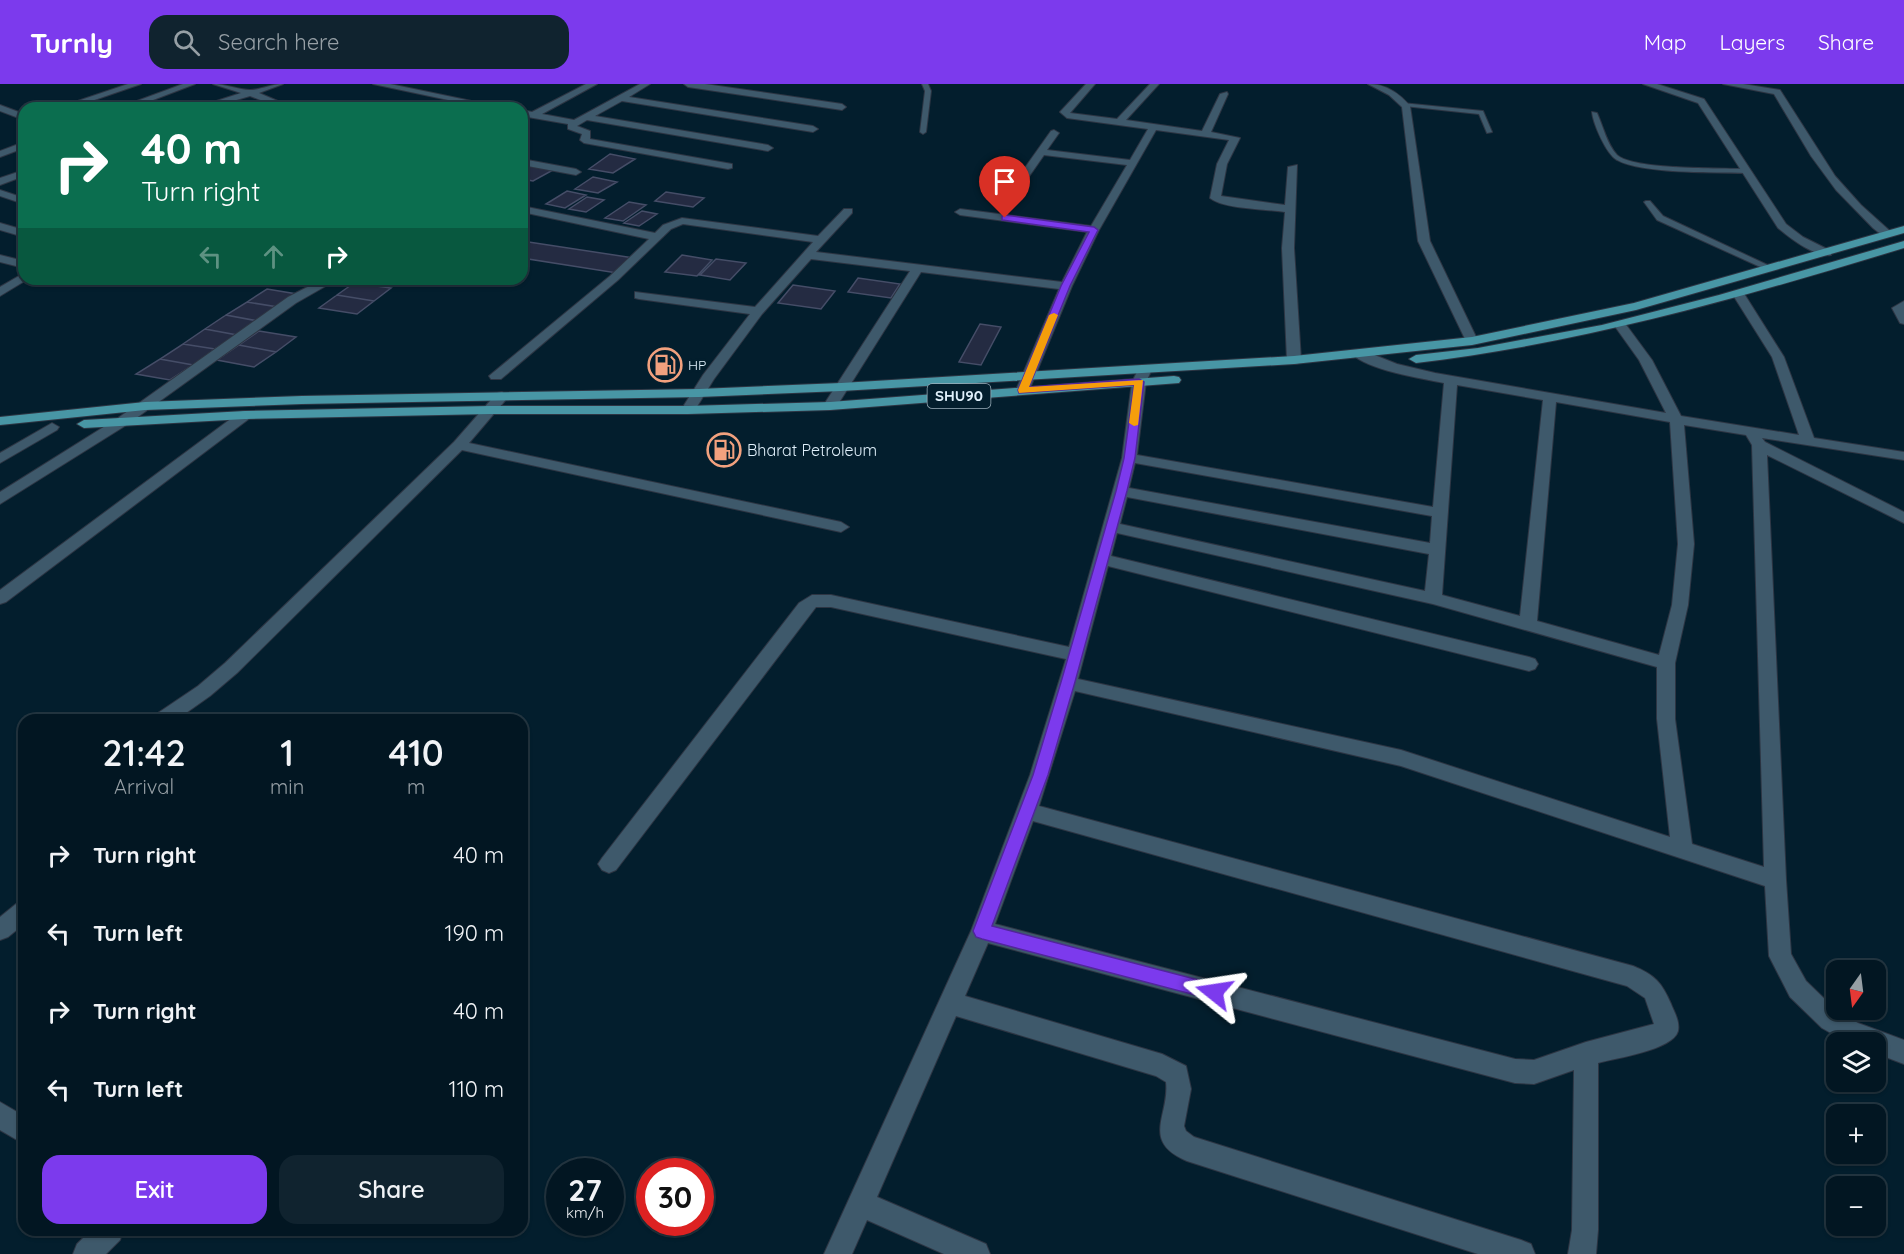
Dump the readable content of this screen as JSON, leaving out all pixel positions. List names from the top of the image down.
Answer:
{
  "streets": {
    "main road": ["SHU90"]
  },
  "places": {
    "fuel station": ["HP", "Bharat Petroleum"]
  },
  "north": "bottom",
  "page": {
    "header": "Turnly",
    "search": "Search here",
    "nav": ["Map", "Layers", "Share"],
    "turn": ["40 m", "Turn right"],
    "eta": [
      "21:42",
      "Arrival",
      "1",
      "min",
      "410",
      "m"
    ],
    "list": [
      {
        "name": "Turn right",
        "value": "40 m"
      },
      {
        "name": "Turn left",
        "value": "190 m"
      },
      {
        "name": "Turn right",
        "value": "40 m"
      },
      {
        "name": "Turn left",
        "value": "110 m"
      }
    ],
    "map_buttons": ["+", "−"],
    "buttons": ["Exit", "Share"],
    "speed": "27 km/h",
    "limit": "30"
  }
}
